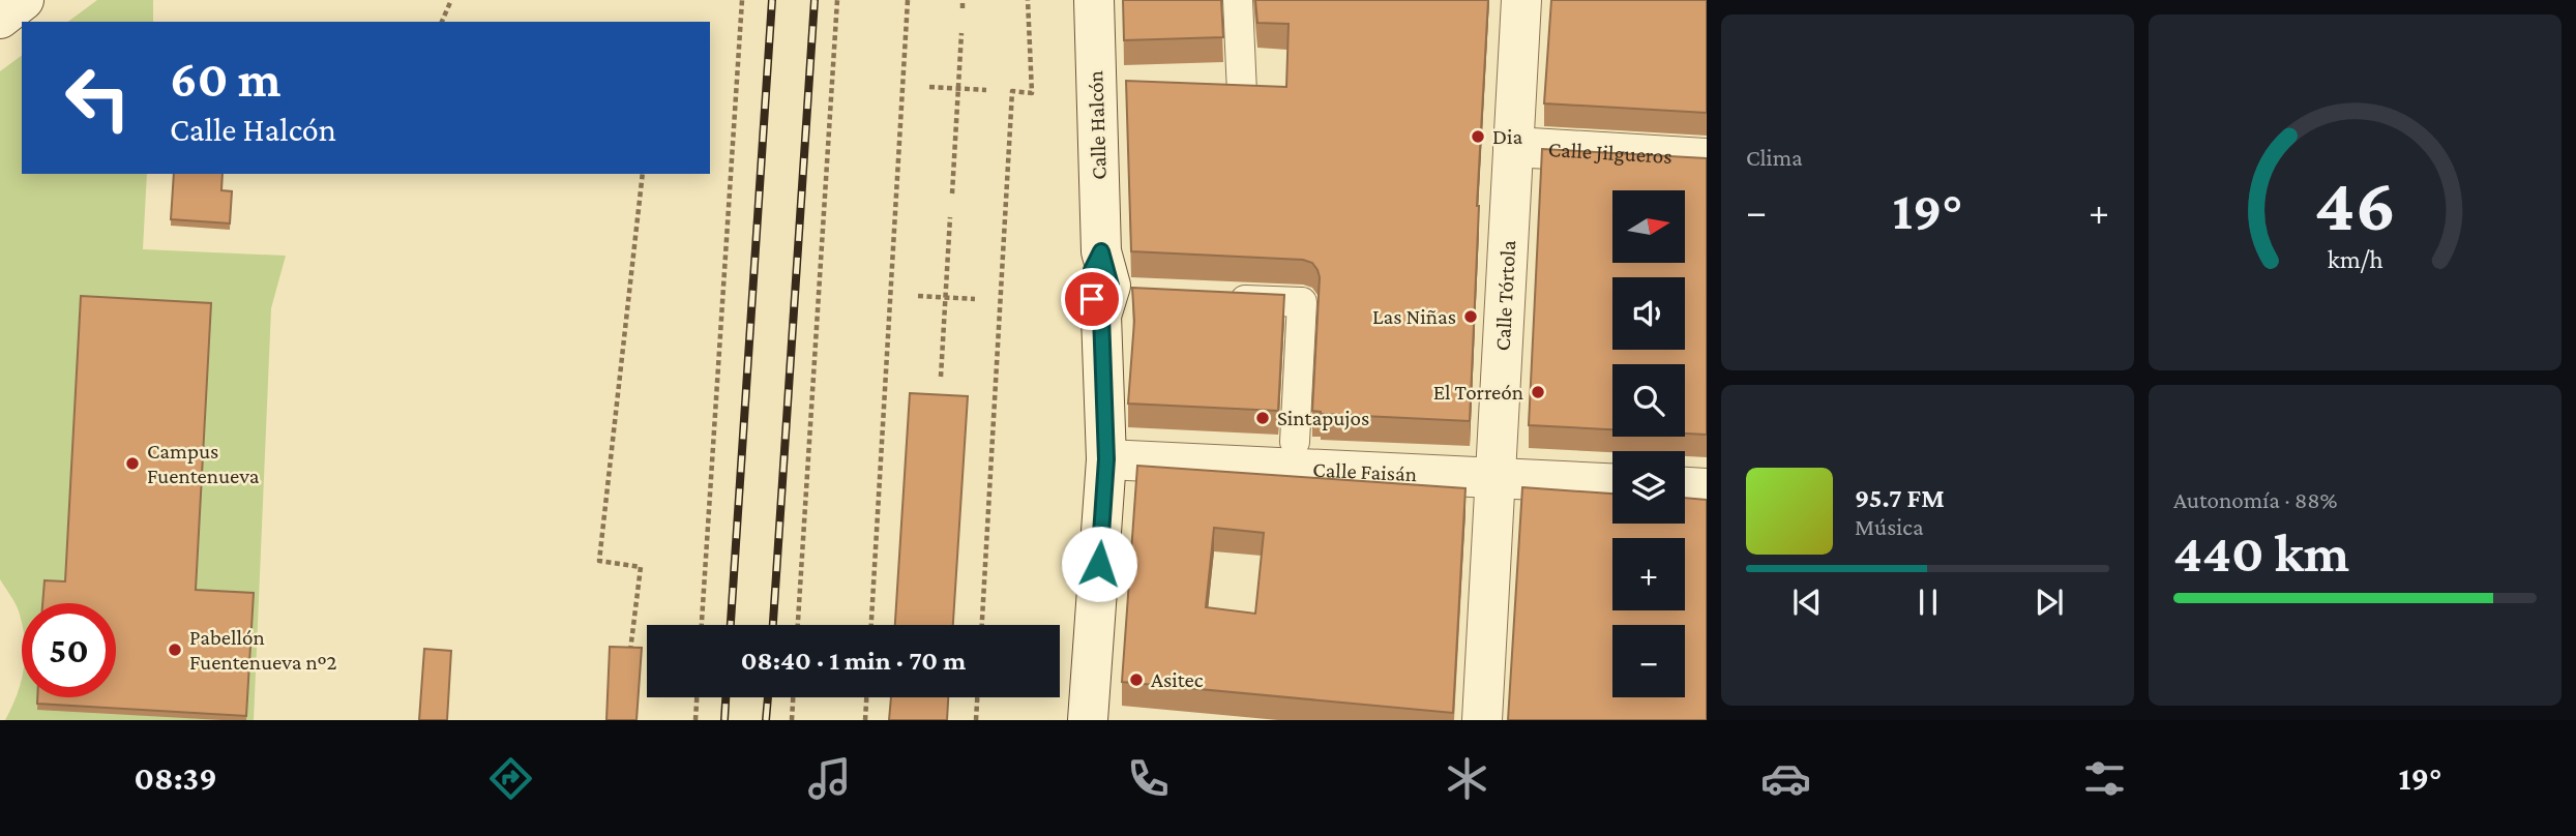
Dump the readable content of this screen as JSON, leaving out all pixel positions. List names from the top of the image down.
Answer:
{
  "streets": {
    "street": [
      "Calle Halcón",
      "Calle Jilgueros",
      "Calle Tórtola",
      "Calle Faisán"
    ]
  },
  "crossings": [
    ["Calle Halcón", "Calle Faisán"],
    ["Calle Jilgueros", "Calle Tórtola"],
    ["Calle Tórtola", "Calle Faisán"]
  ],
  "places": [
    "Dia",
    "Las Niñas",
    "El Torreón",
    "Sintapujos",
    "Campus Fuentenueva",
    "Pabellón Fuentenueva nº2",
    "Asitec"
  ],
  "north": "right",
  "page": {
    "tile": [
      "Clima",
      ["Autonomía · 88%", "440 km"]
    ],
    "turn": ["60 m", "Calle Halcón"],
    "heat": ["−", "19°", "+"],
    "map_buttons": ["+", "−"],
    "song": ["95.7 FM", "Música"],
    "limit": "50",
    "trip": "08:40 · 1 min · 70 m",
    "tabs": ["08:39", "19°"],
    "gauge": ["46", "km/h"]
  }
}
